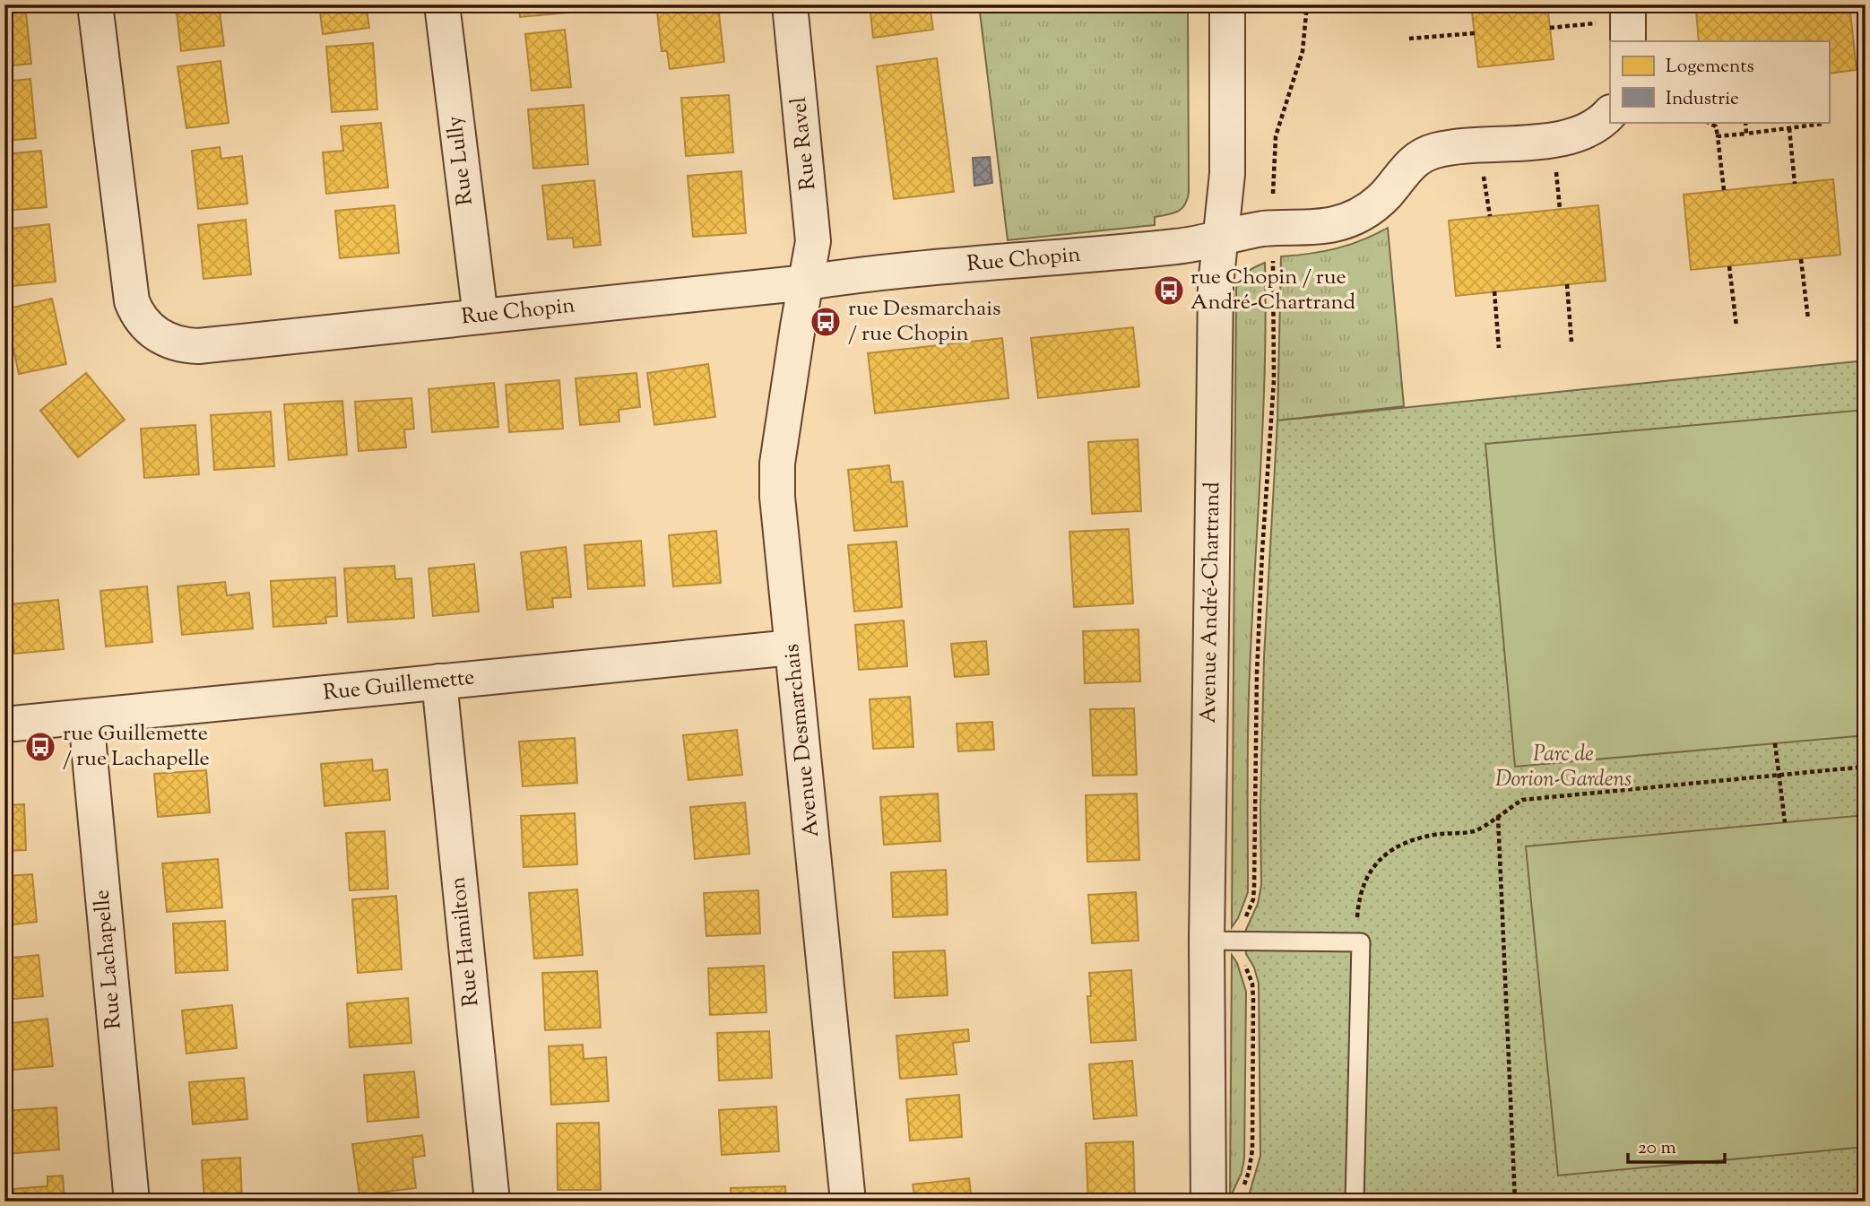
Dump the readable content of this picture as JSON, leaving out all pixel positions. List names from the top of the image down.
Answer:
{
  "streets": {
    "street": [
      "Rue Ravel",
      "Rue Lully",
      "Rue Chopin",
      "Avenue André-Chartrand",
      "Rue Guillemette",
      "Avenue Desmarchais",
      "Rue Hamilton",
      "Rue Lachapelle"
    ]
  },
  "crossings": [
    ["Rue Ravel", "Rue Chopin"],
    ["Rue Ravel", "Avenue Desmarchais"],
    ["Rue Lully", "Rue Chopin"],
    ["Rue Chopin", "Avenue André-Chartrand"],
    ["Rue Chopin", "Avenue Desmarchais"],
    ["Rue Guillemette", "Avenue Desmarchais"],
    ["Rue Guillemette", "Rue Hamilton"],
    ["Rue Guillemette", "Rue Lachapelle"]
  ],
  "parks": ["Parc de Dorion-Gardens"],
  "places": {
    "bus stop": ["rue Chopin / rue André-Chartrand", "rue Desmarchais / rue Chopin", "rue Guillemette / rue Lachapelle"]
  },
  "legend": ["Logements", "Industrie"],
  "scale_bar": "20 m"
}
